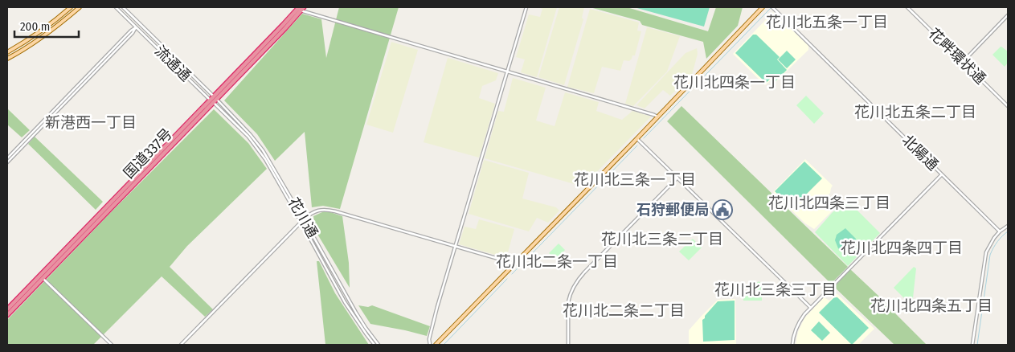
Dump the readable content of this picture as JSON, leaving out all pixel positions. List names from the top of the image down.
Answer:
{
  "streets": {
    "highway": ["国道337号"],
    "street": [
      "花畔環状通",
      "流通通",
      "北陽通",
      "花川通"
    ]
  },
  "crossings": [
    ["流通通", "国道337号"],
    ["流通通", "花川通"],
    ["国道337号", "花川通"]
  ],
  "districts": [
    "花川北五条一丁目",
    "花川北四条一丁目",
    "花川北五条二丁目",
    "新港西一丁目",
    "花川北三条一丁目",
    "花川北四条三丁目",
    "花川北三条二丁目",
    "花川北四条四丁目",
    "花川北二条一丁目",
    "花川北三条三丁目",
    "花川北四条五丁目",
    "花川北二条二丁目"
  ],
  "places": {
    "public building": ["石狩郵便局"]
  },
  "scale_bar": "200 m"
}
